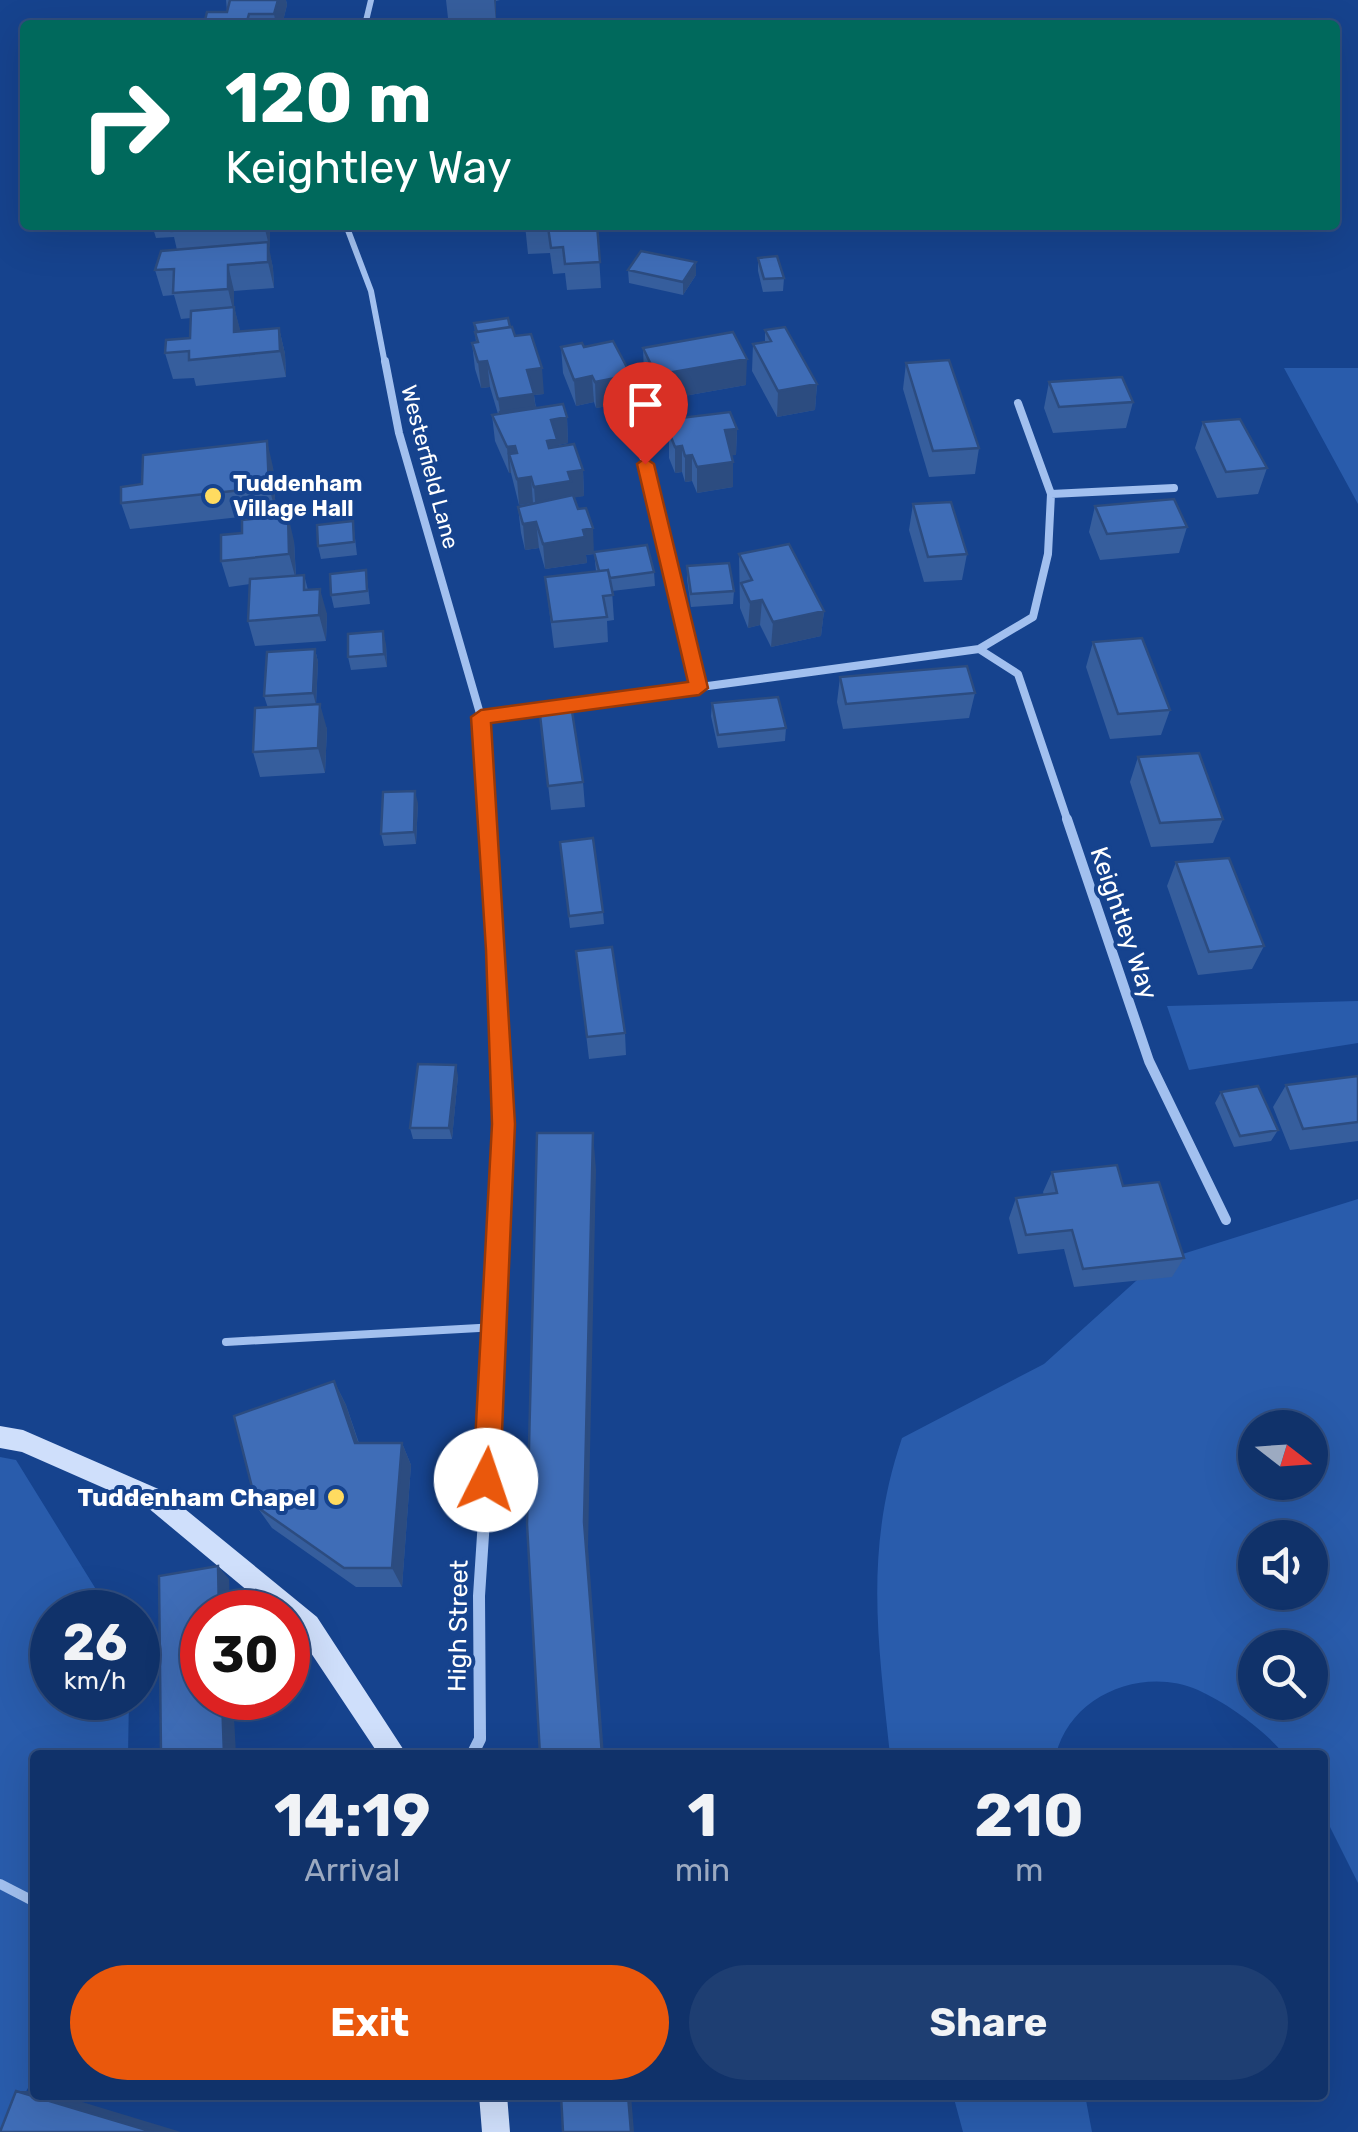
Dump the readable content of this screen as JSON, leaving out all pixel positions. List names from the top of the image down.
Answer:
{
  "streets": {
    "street": ["Westerfield Lane", "Keightley Way", "High Street"]
  },
  "crossings": [
    ["Westerfield Lane", "High Street"]
  ],
  "places": ["Tuddenham Village Hall", "Tuddenham Chapel"],
  "north": "right",
  "page": {
    "turn": ["120 m", "Keightley Way"],
    "speed": "26 km/h",
    "limit": "30",
    "eta": [
      "14:19",
      "Arrival",
      "1",
      "min",
      "210",
      "m"
    ],
    "buttons": ["Exit", "Share"]
  }
}
